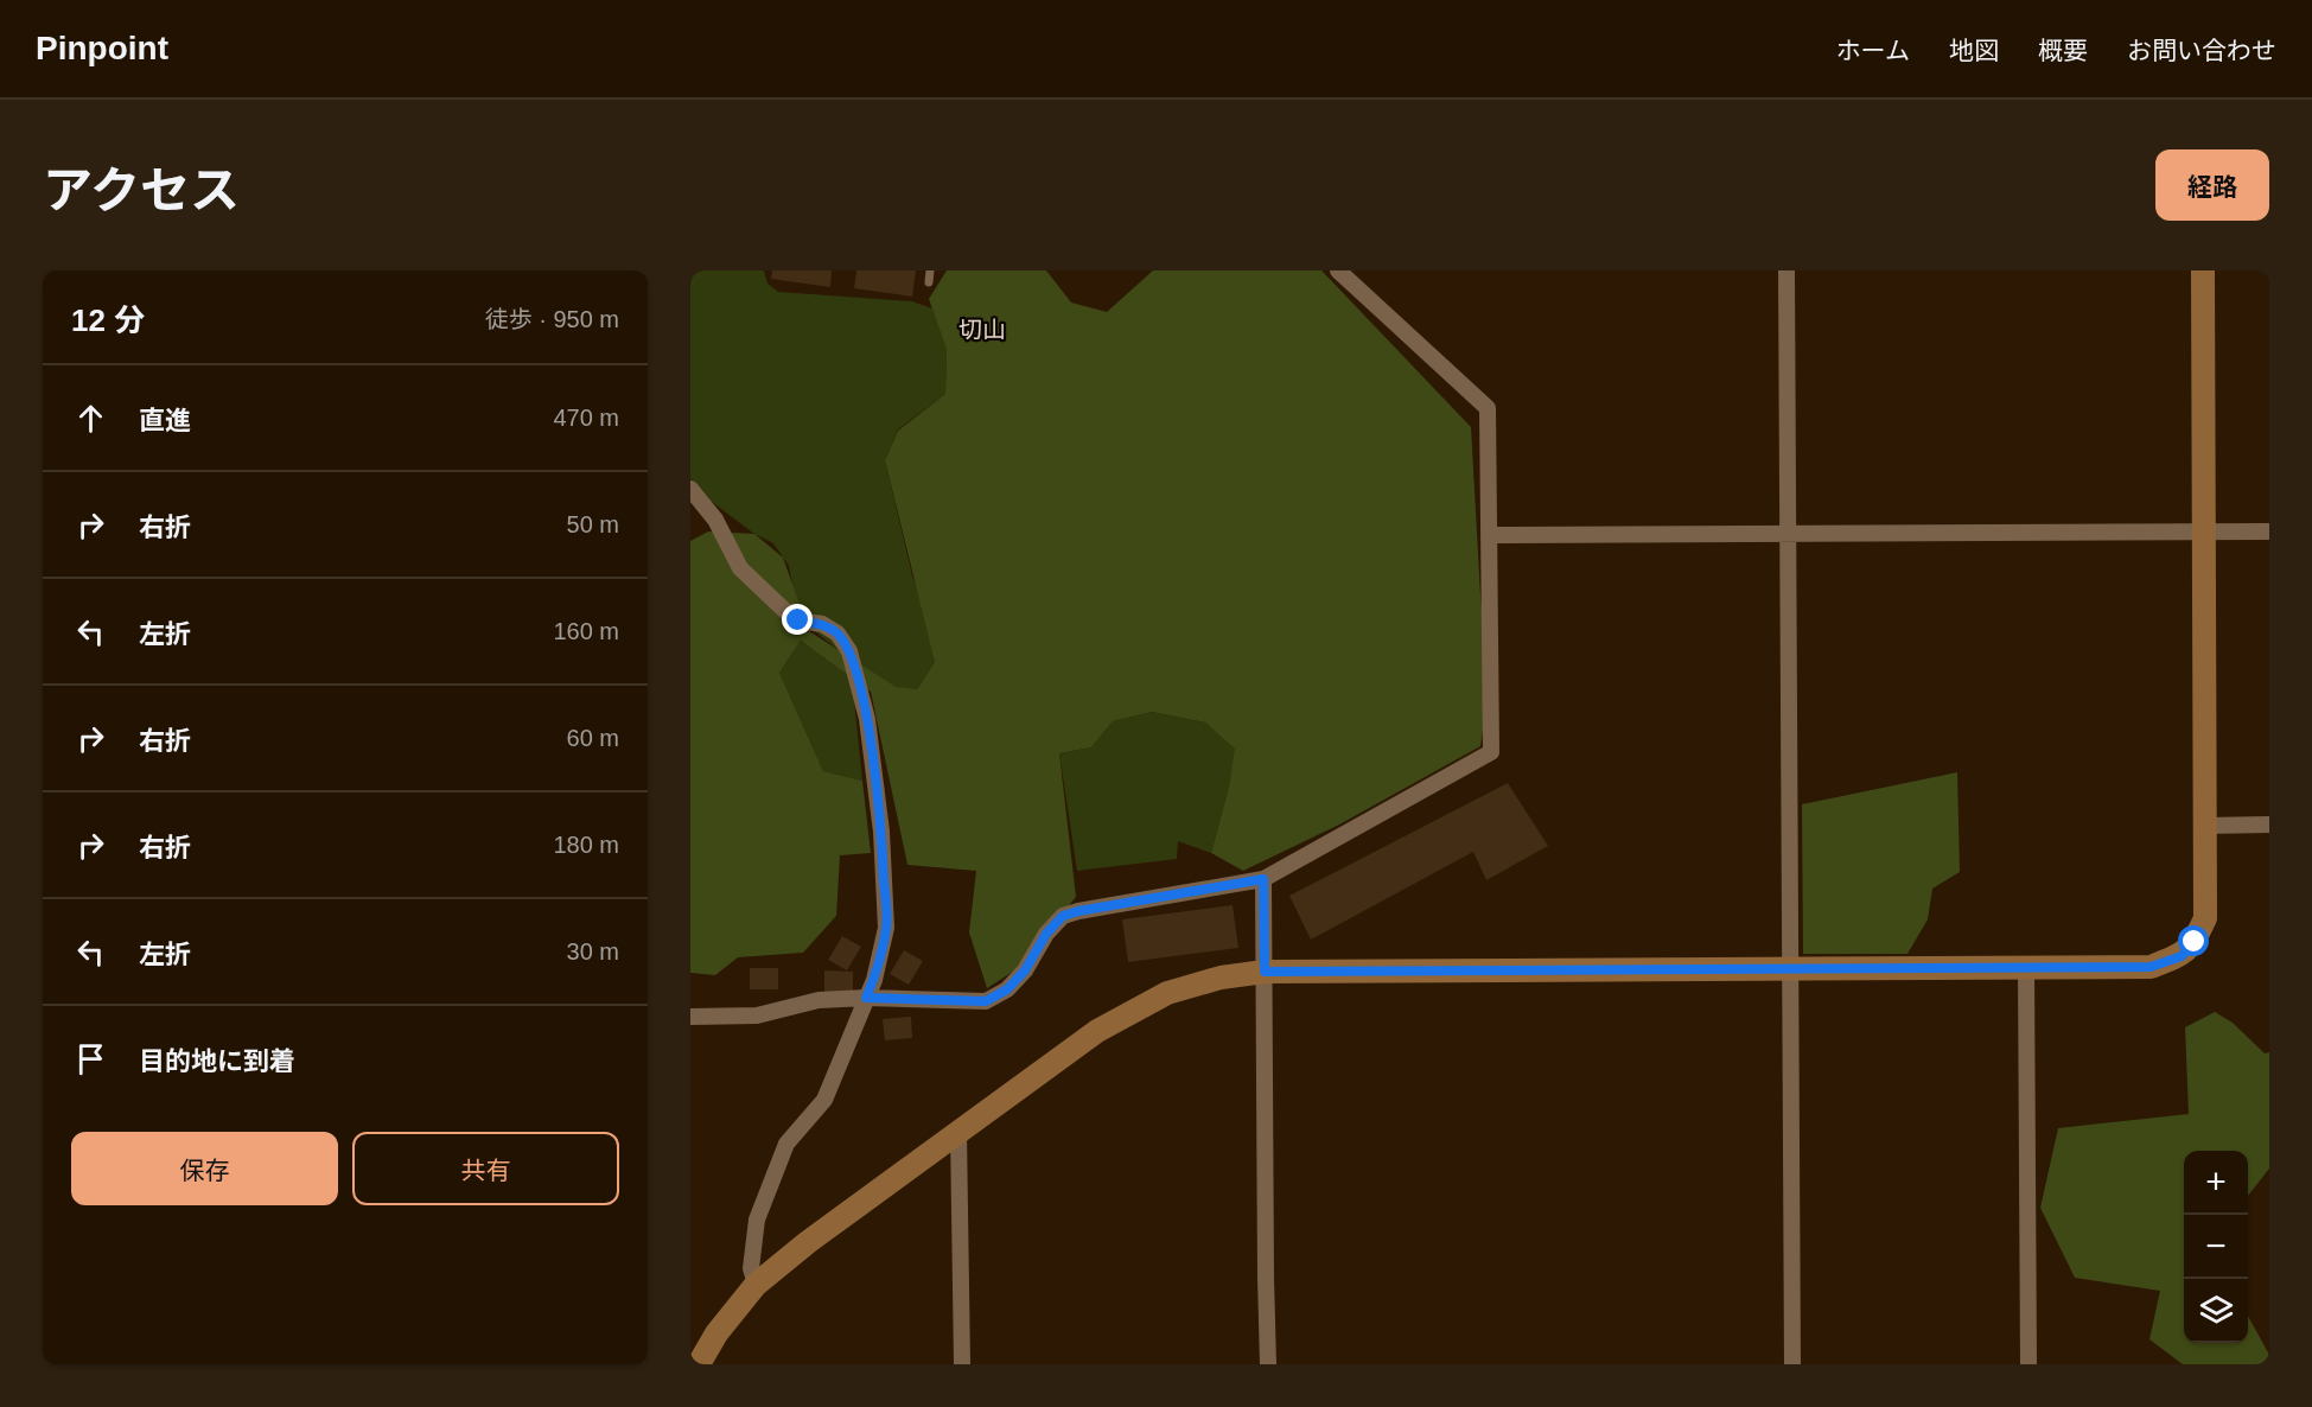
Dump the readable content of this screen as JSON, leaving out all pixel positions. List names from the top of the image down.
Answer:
{
  "districts": ["切山"],
  "page": {
    "header": "Pinpoint",
    "nav": [
      "ホーム",
      "地図",
      "概要",
      "お問い合わせ"
    ],
    "title": "アクセス",
    "buttons": [
      "経路",
      ["保存", "共有"]
    ],
    "heading": ["12 分", "徒歩 · 950 m"],
    "list": [
      ["直進", "470 m"],
      ["右折", "50 m"],
      ["左折", "160 m"],
      ["右折", "60 m"],
      ["右折", "180 m"],
      ["左折", "30 m"],
      "目的地に到着"
    ],
    "map_buttons": ["+", "−"]
  }
}
